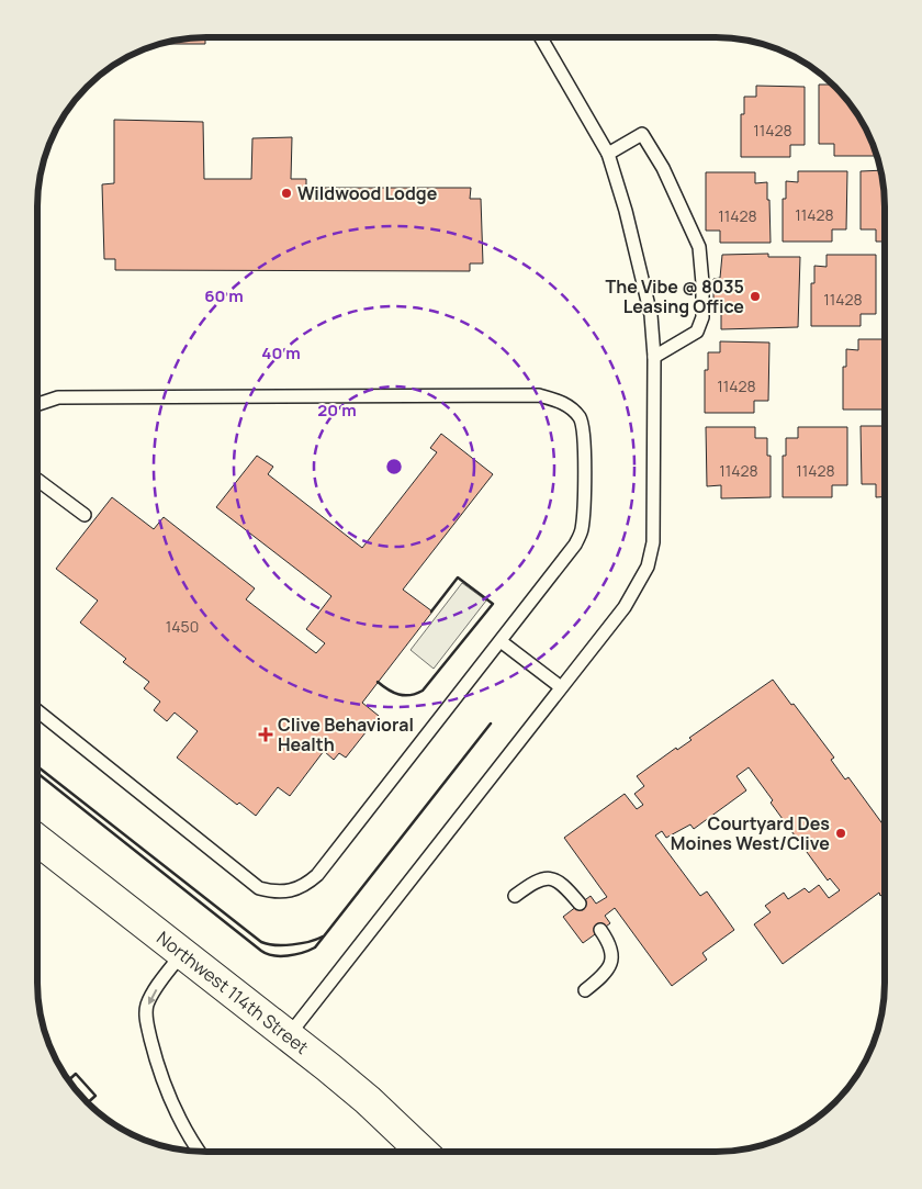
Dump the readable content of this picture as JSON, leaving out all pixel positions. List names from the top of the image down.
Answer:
{
  "streets": {
    "street": ["Northwest 114th Street"]
  },
  "places": {
    "other": ["Wildwood Lodge", "The Vibe @ 8035 Leasing Office", "Courtyard Des Moines West/Clive"],
    "health": ["Clive Behavioral Health"]
  },
  "house_numbers": [
    "11428",
    "11428",
    "11428",
    "11428",
    "11428",
    "11428",
    "11428",
    "1450"
  ],
  "rings": ["60 m", "40 m", "20 m"]
}
